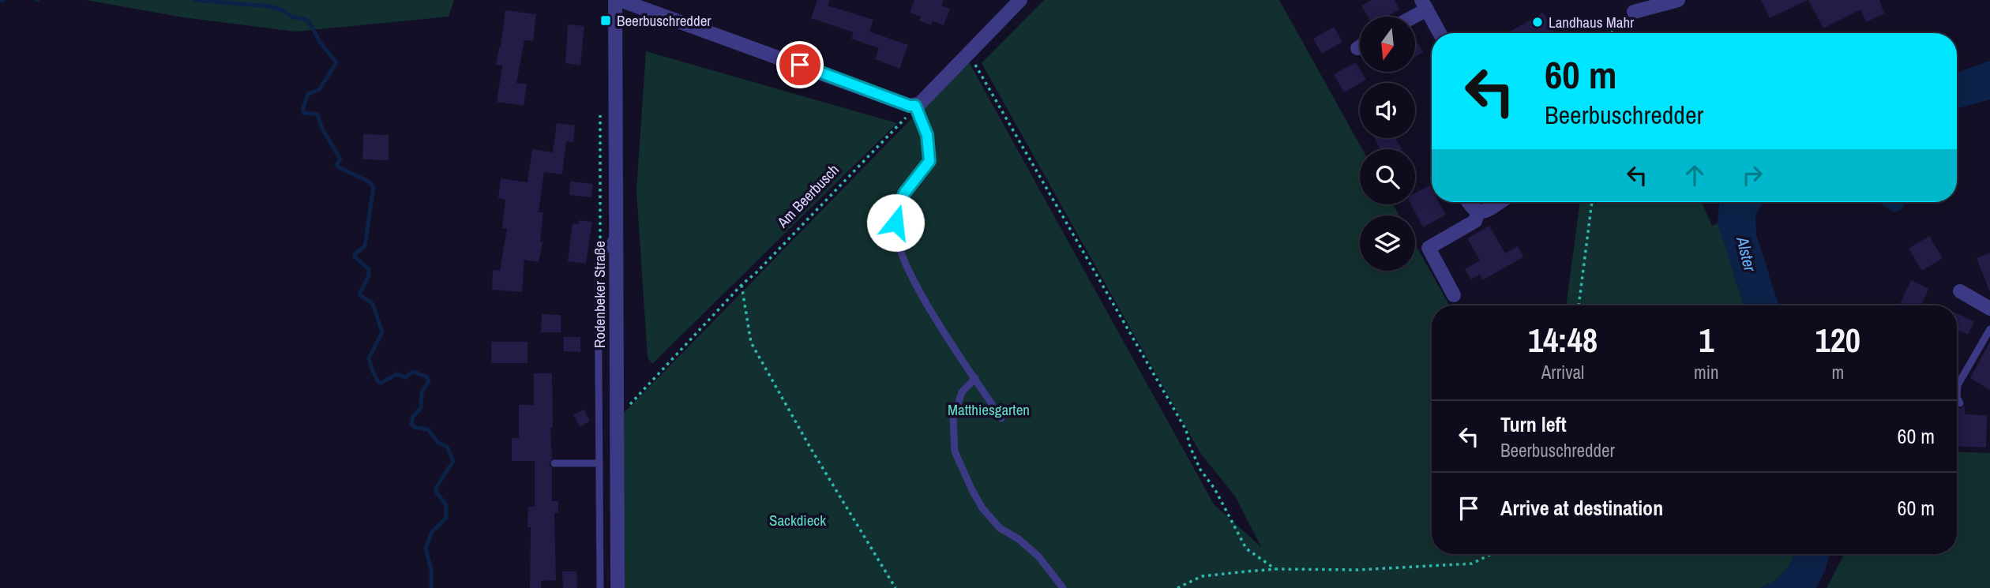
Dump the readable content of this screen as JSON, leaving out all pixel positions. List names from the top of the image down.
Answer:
{
  "streets": {
    "street": ["Rodenbeker Straße"],
    "path": ["Am Beerbusch"]
  },
  "crossings": [
    ["Am Beerbusch", "Rodenbeker Straße"]
  ],
  "water": ["Alster"],
  "parks": ["Matthiesgarten", "Sackdieck"],
  "places": {
    "transit": ["Beerbuschredder"],
    "other": ["Landhaus Mahr"]
  },
  "north": "bottom",
  "page": {
    "turn": ["60 m", "Beerbuschredder"],
    "eta": [
      "14:48",
      "Arrival",
      "1",
      "min",
      "120",
      "m"
    ],
    "list": [
      {
        "name": "Turn left",
        "note": "Beerbuschredder",
        "value": "60 m"
      },
      {
        "name": "Arrive at destination",
        "value": "60 m"
      }
    ]
  }
}
